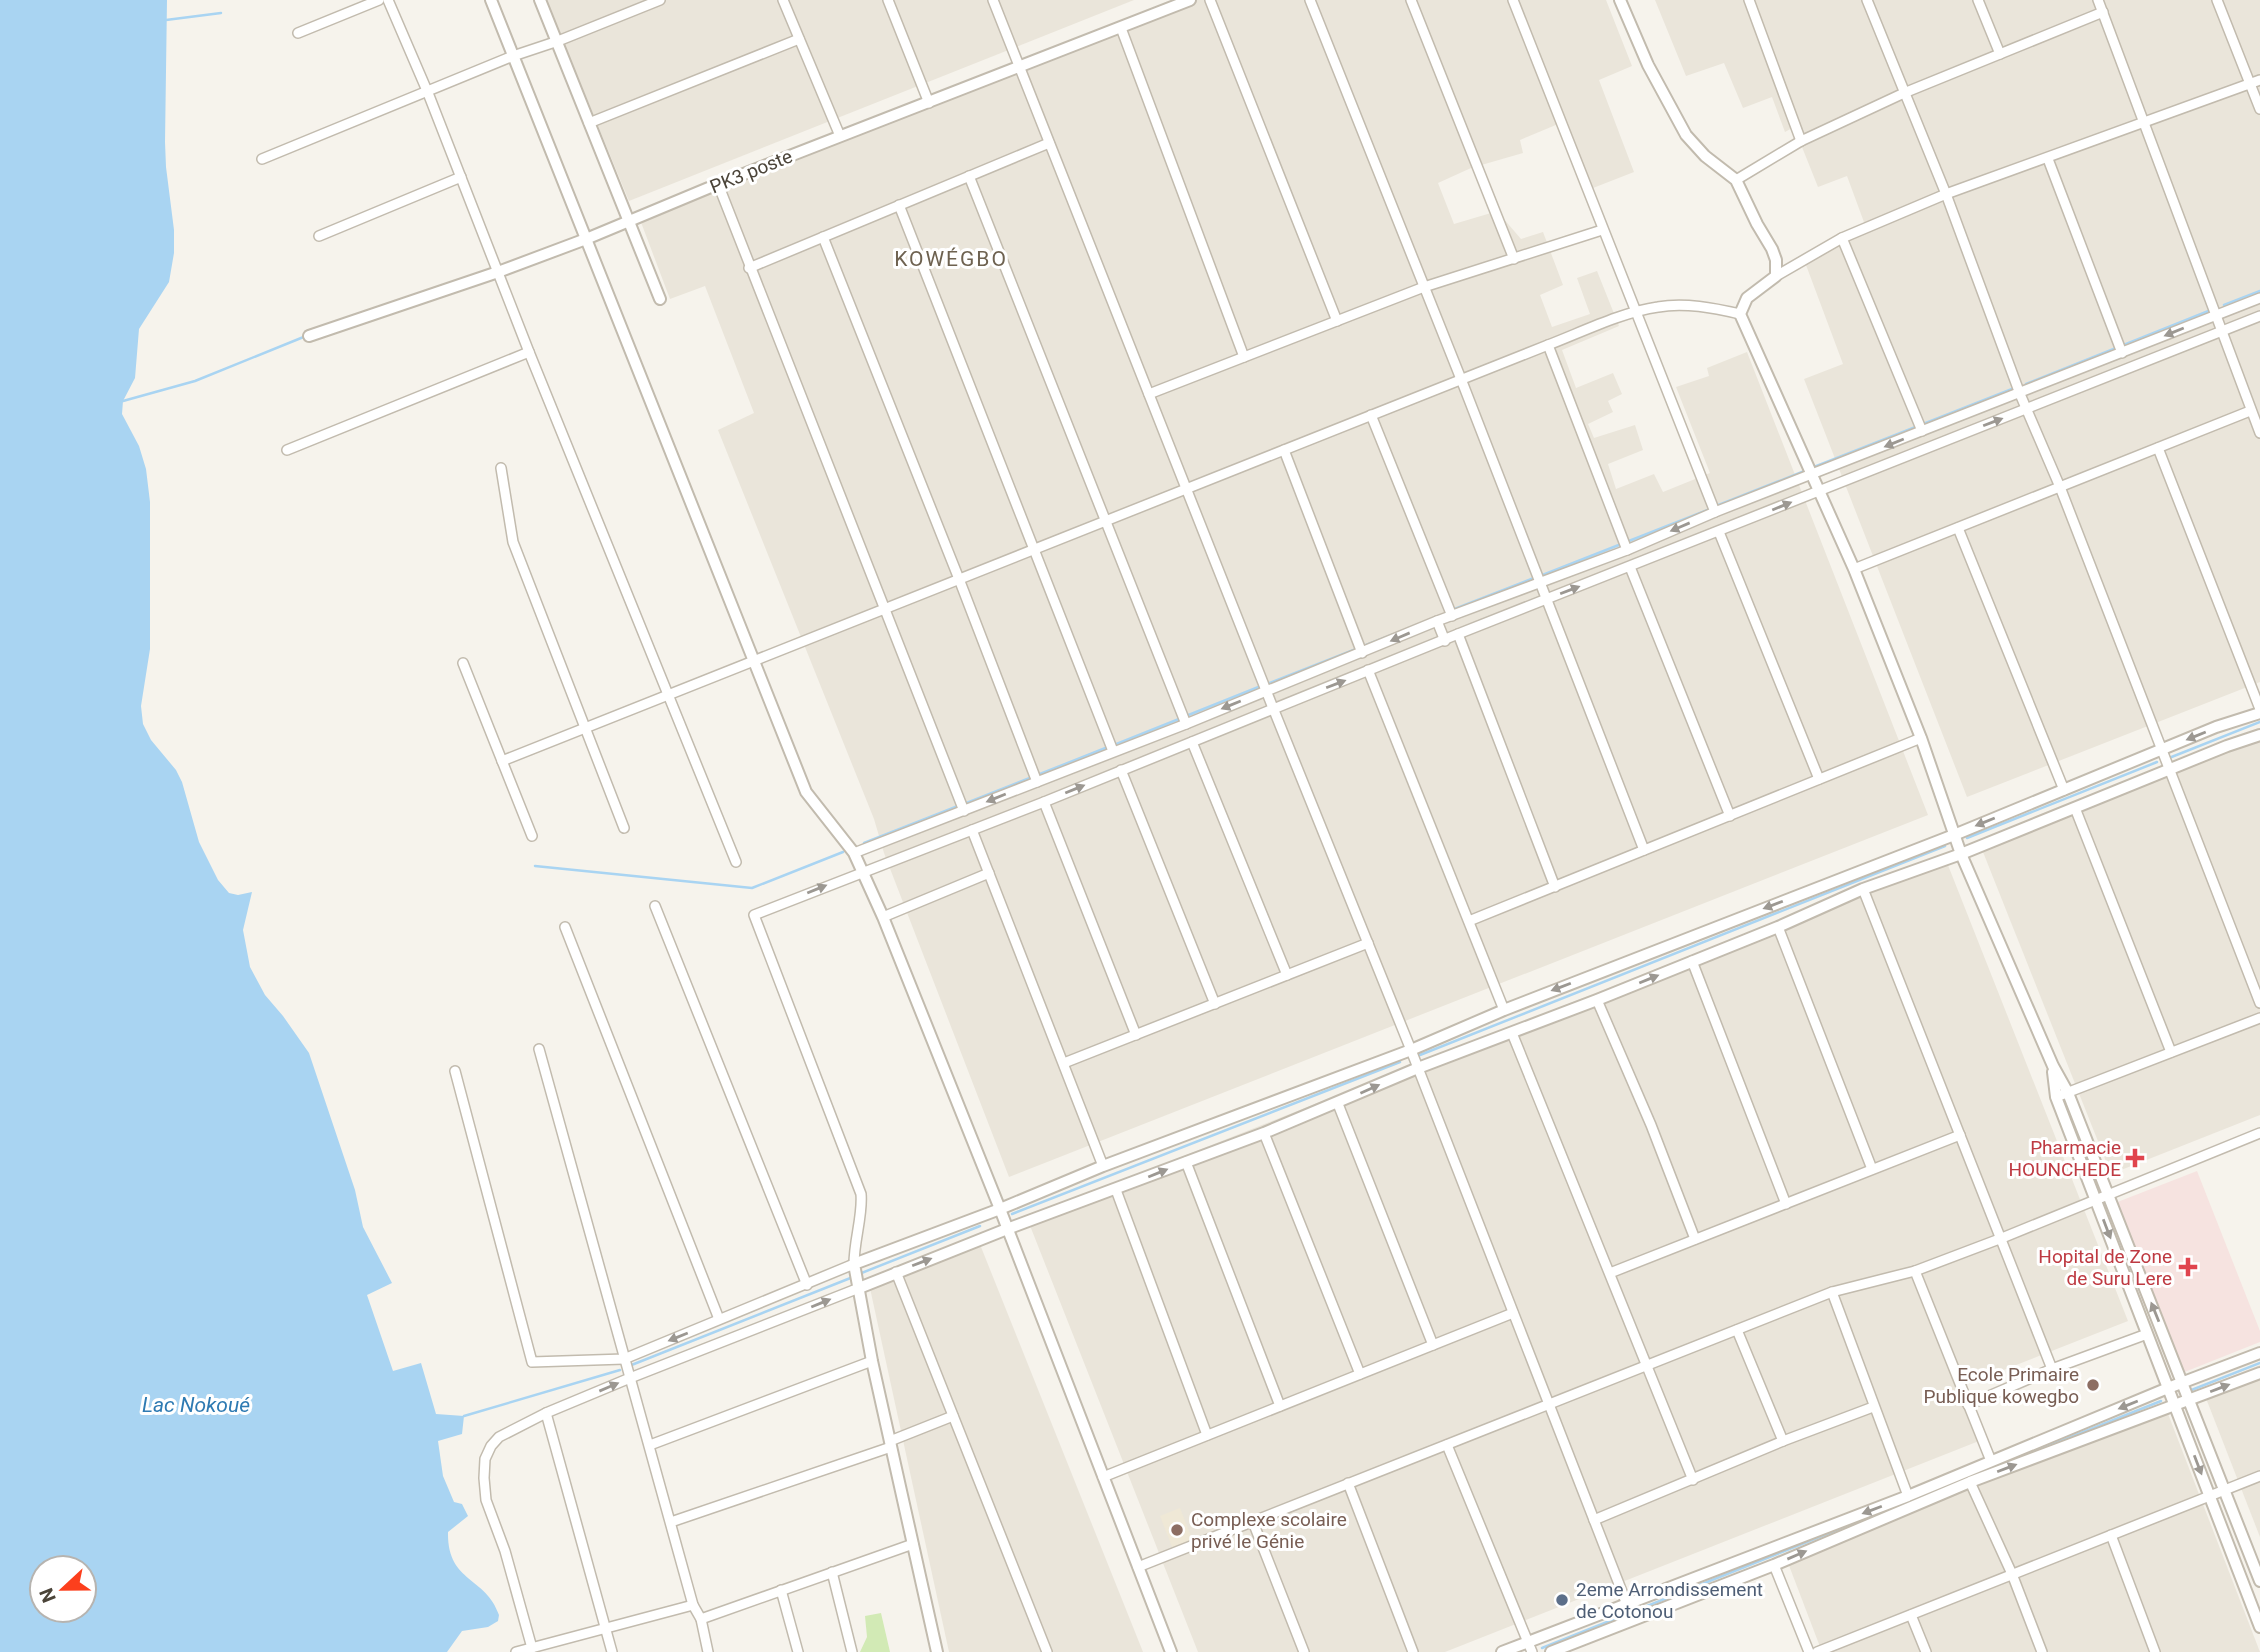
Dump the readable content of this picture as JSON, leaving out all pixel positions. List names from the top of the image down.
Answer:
{
  "streets": {
    "street": ["PK3 poste"]
  },
  "districts": ["KOWÉGBO"],
  "water": ["Lac Nokoué"],
  "places": {
    "health": ["Pharmacie HOUNCHEDE", "Hopital de Zone de Suru Lere"],
    "other": ["Ecole Primaire Publique kowegbo", "Complexe scolaire privé le Génie", "2eme Arrondissement de Cotonou"]
  },
  "north": "left"
}
